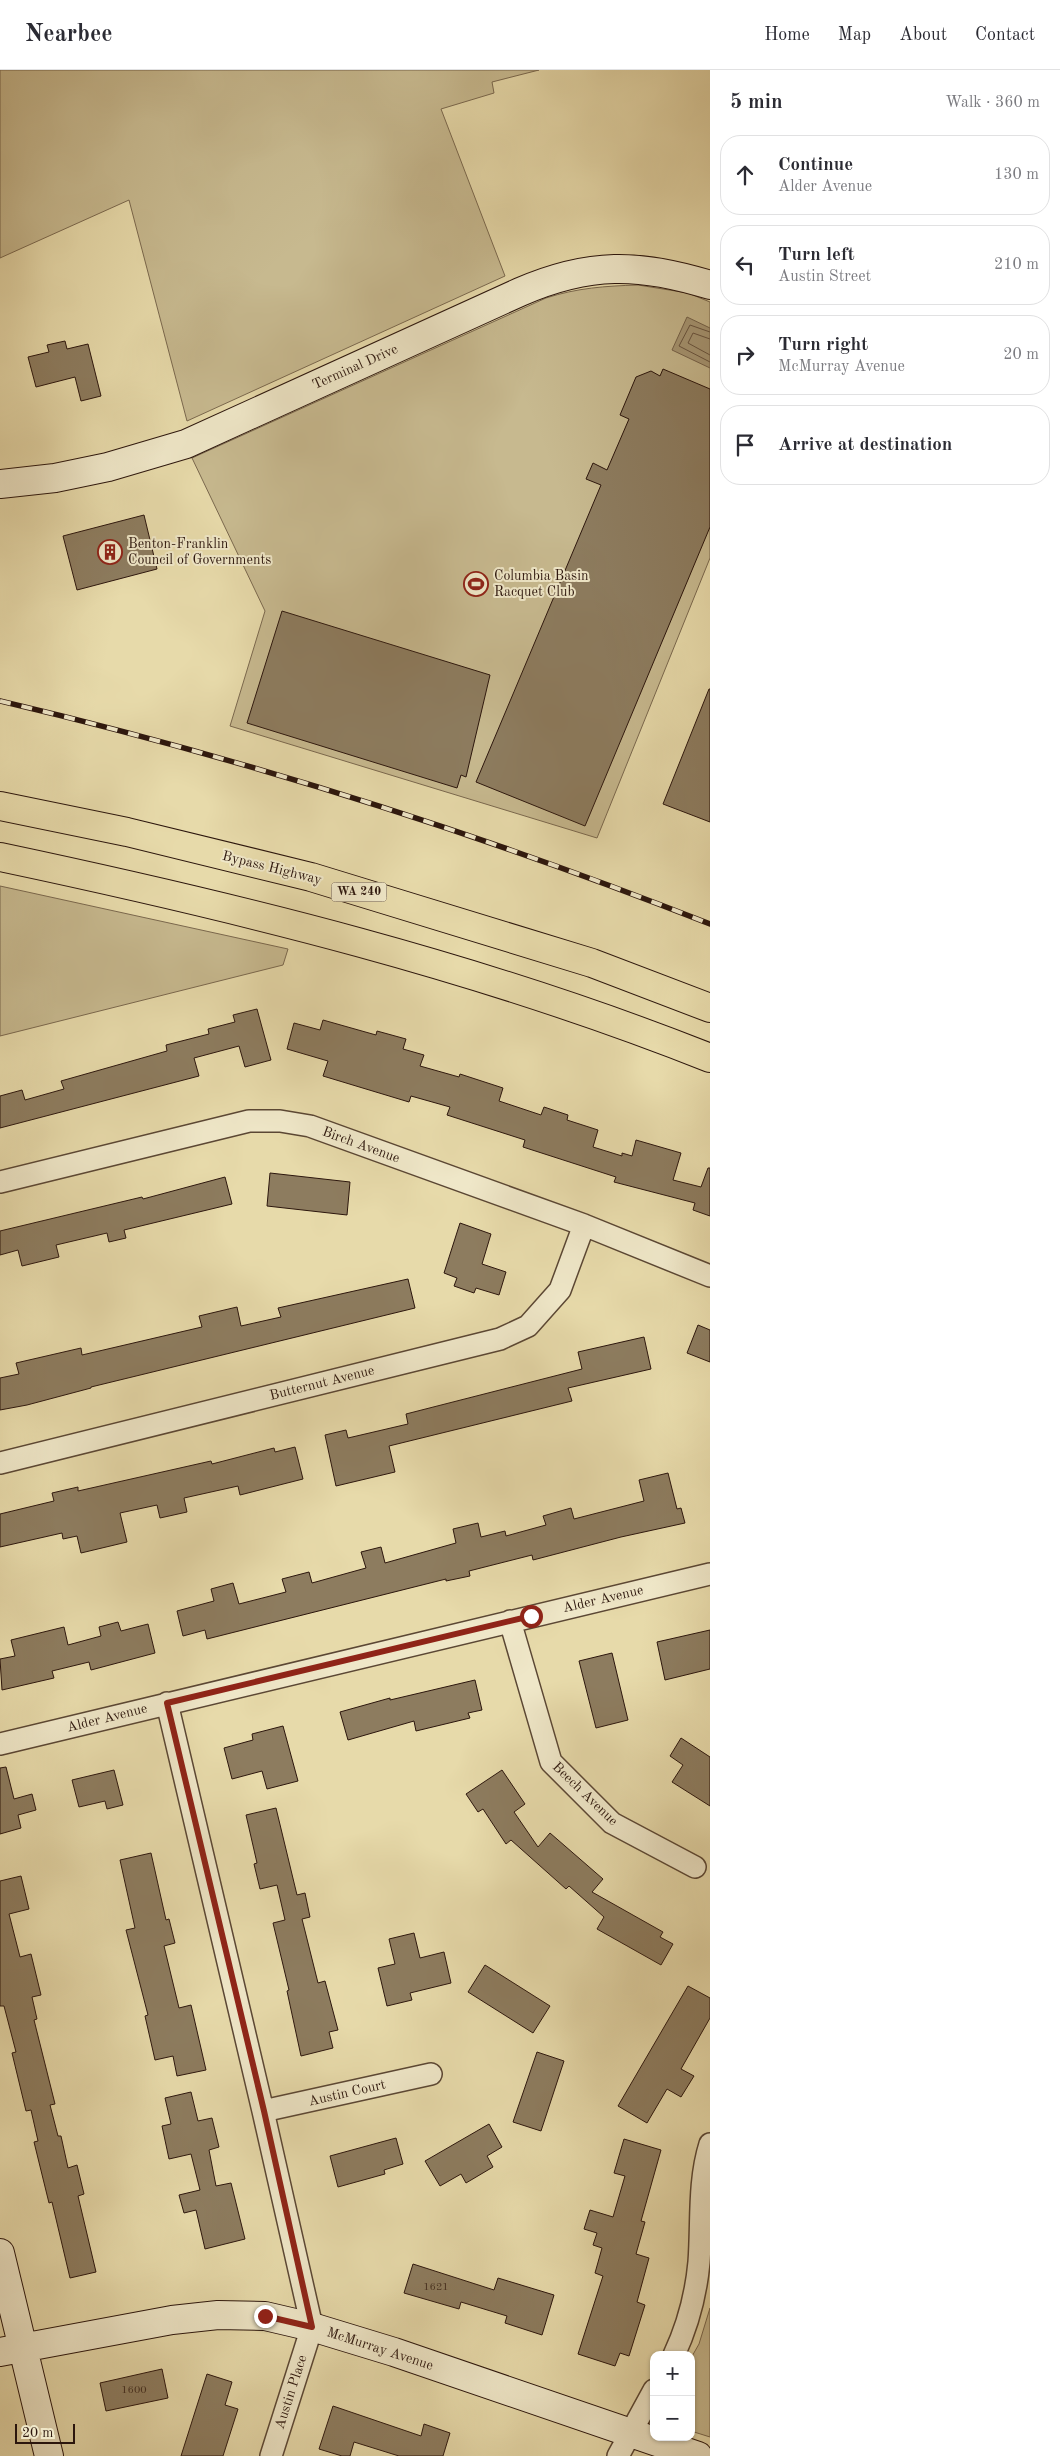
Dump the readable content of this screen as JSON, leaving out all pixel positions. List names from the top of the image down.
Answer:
{
  "streets": {
    "highway": ["Bypass Highway", "WA 240"],
    "street": [
      "Terminal Drive",
      "Birch Avenue",
      "Butternut Avenue",
      "Alder Avenue",
      "Beech Avenue",
      "Austin Court",
      "McMurray Avenue",
      "Austin Place"
    ]
  },
  "crossings": [
    ["Birch Avenue", "Butternut Avenue"],
    ["Alder Avenue", "Beech Avenue"],
    ["McMurray Avenue", "Austin Place"]
  ],
  "places": {
    "building": ["Benton-Franklin Council of Governments"],
    "sports": ["Columbia Basin Racquet Club"]
  },
  "house_numbers": ["1621", "1600"],
  "scale_bar": "20 m",
  "page": {
    "header": "Nearbee",
    "nav": [
      "Home",
      "Map",
      "About",
      "Contact"
    ],
    "heading": ["5 min", "Walk · 360 m"],
    "list": [
      ["Continue", "Alder Avenue", "130 m"],
      ["Turn left", "Austin Street", "210 m"],
      ["Turn right", "McMurray Avenue", "20 m"],
      "Arrive at destination"
    ],
    "map_buttons": ["+", "−"],
    "scale": "20 m"
  }
}
